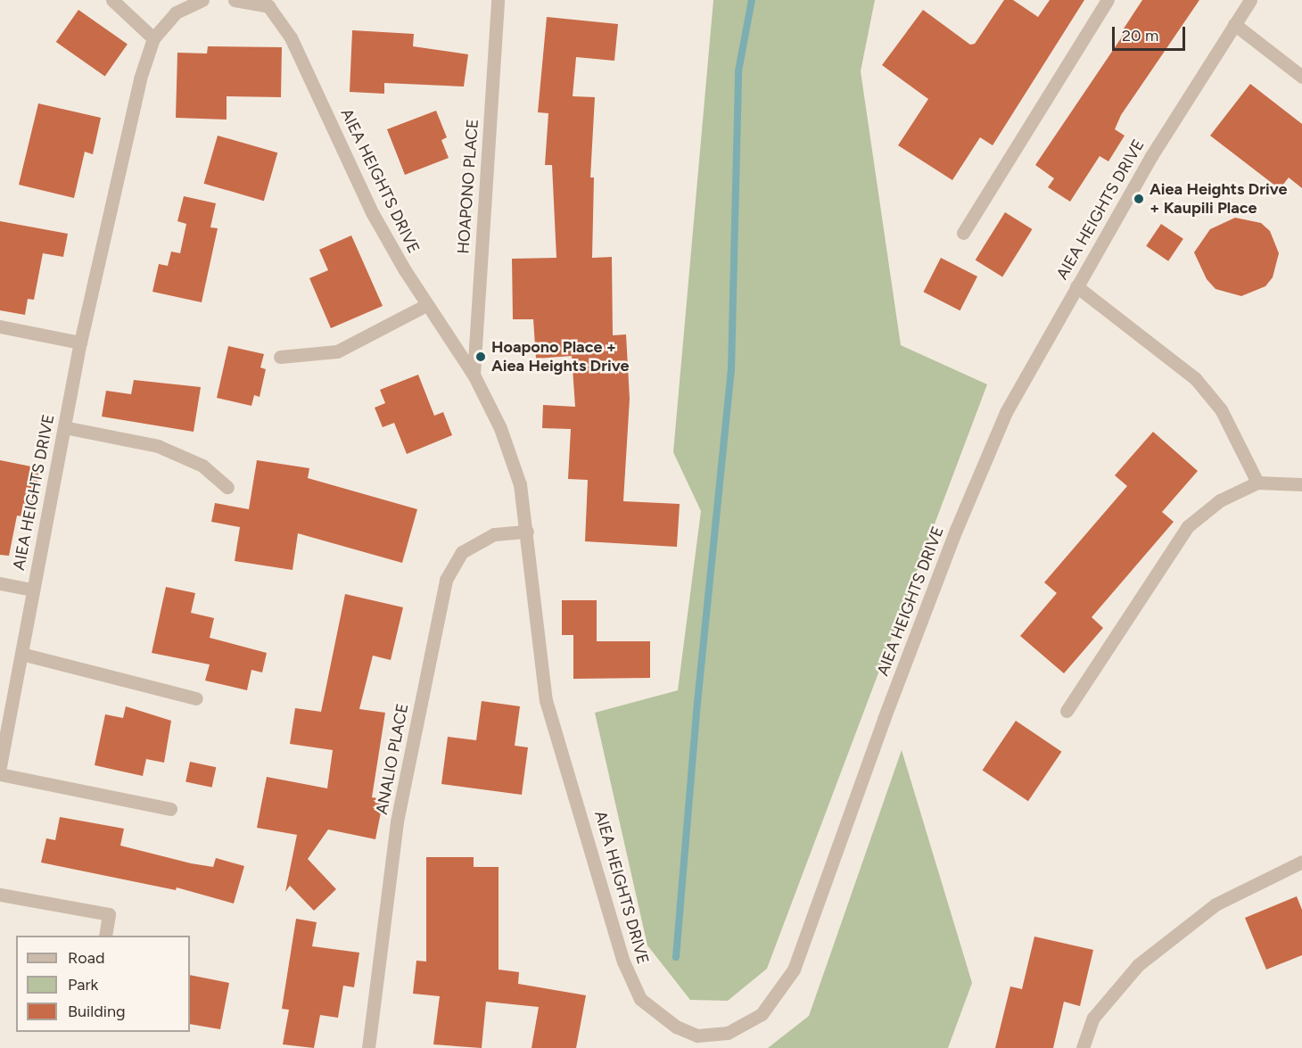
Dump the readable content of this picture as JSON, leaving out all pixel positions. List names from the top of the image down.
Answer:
{
  "streets": {
    "street": ["AIEA HEIGHTS DRIVE", "HOAPONO PLACE", "ANALIO PLACE"]
  },
  "crossings": [
    ["AIEA HEIGHTS DRIVE", "HOAPONO PLACE"],
    ["AIEA HEIGHTS DRIVE", "ANALIO PLACE"]
  ],
  "places": ["Aiea Heights Drive + Kaupili Place", "Hoapono Place + Aiea Heights Drive"],
  "legend": ["Road", "Park", "Building"],
  "scale_bar": "20 m"
}
